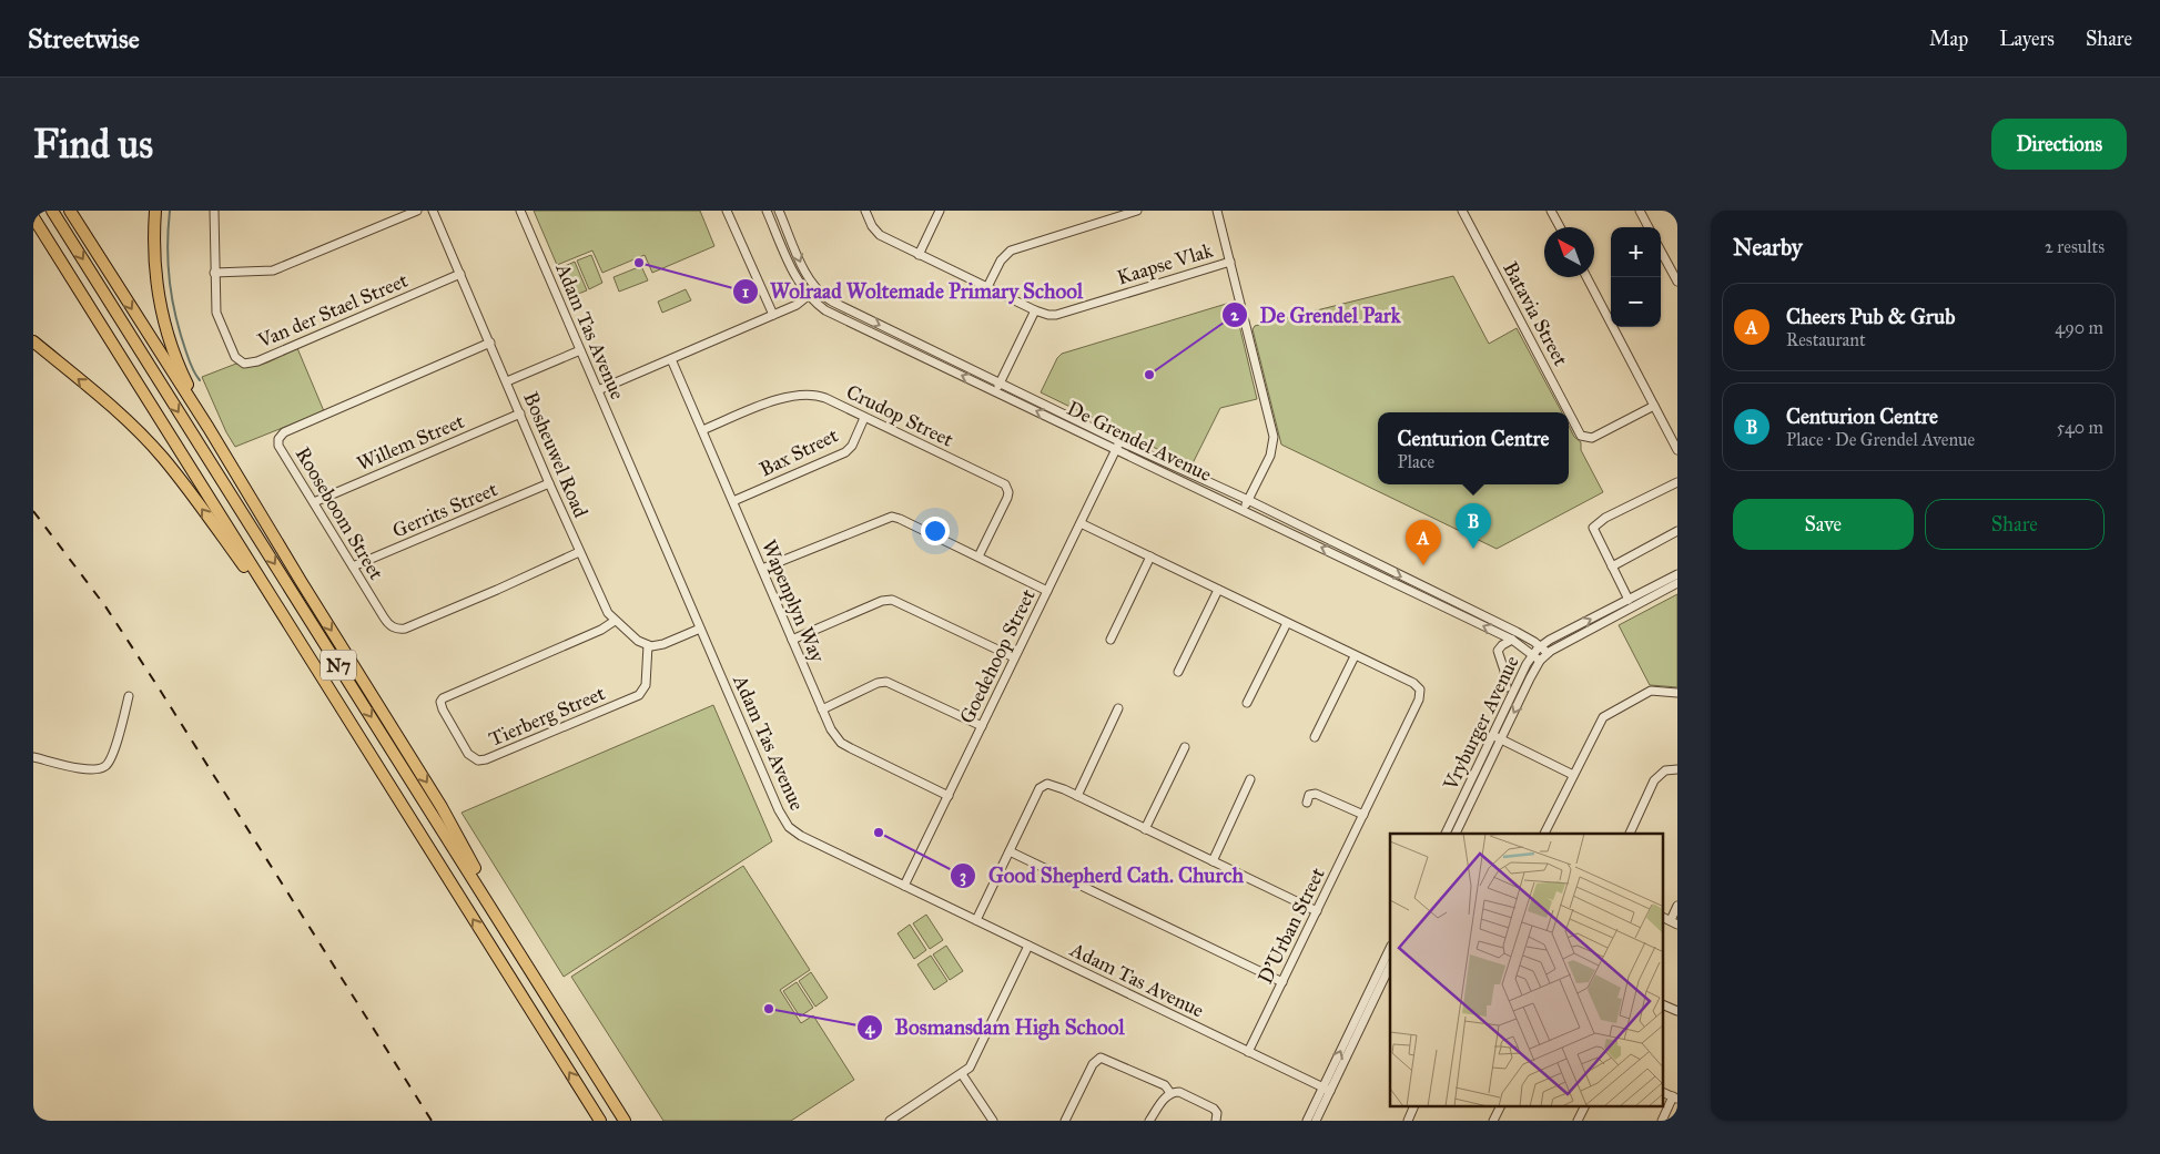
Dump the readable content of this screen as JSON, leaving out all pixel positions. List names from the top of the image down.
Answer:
{
  "streets": {
    "highway": ["N7"],
    "street": [
      "Kaapse Vlak",
      "Van der Stael Street",
      "Batavia Street",
      "Adam Tas Avenue",
      "Crudop Street",
      "De Grendel Avenue",
      "Willem Street",
      "Bax Street",
      "Bosheuwel Road",
      "Gerrits Street",
      "Rooseboom Street",
      "Wapenplyn Way",
      "Goedehoop Street",
      "Tierberg Street",
      "Vryburger Avenue",
      "D'Urban Street"
    ]
  },
  "crossings": [
    ["Van der Stael Street", "Bosheuwel Road"],
    ["Adam Tas Avenue", "Goedehoop Street"],
    ["Adam Tas Avenue", "D'Urban Street"],
    ["Crudop Street", "Bax Street"],
    ["Crudop Street", "Wapenplyn Way"],
    ["De Grendel Avenue", "Goedehoop Street"],
    ["De Grendel Avenue", "Vryburger Avenue"],
    ["Willem Street", "Bosheuwel Road"],
    ["Willem Street", "Rooseboom Street"],
    ["Bax Street", "Wapenplyn Way"],
    ["Bosheuwel Road", "Gerrits Street"],
    ["Bosheuwel Road", "Rooseboom Street"],
    ["Bosheuwel Road", "Tierberg Street"],
    ["Gerrits Street", "Rooseboom Street"],
    ["Wapenplyn Way", "Goedehoop Street"],
    ["Goedehoop Street", "D'Urban Street"]
  ],
  "places": [
    "Wolraad Woltemade Primary School",
    "De Grendel Park",
    "Good Shepherd Cath. Church",
    "Bosmansdam High School"
  ],
  "north": "top left",
  "page": {
    "header": "Streetwise",
    "nav": ["Map", "Layers", "Share"],
    "buttons": [
      "Directions",
      ["Save", "Share"]
    ],
    "title": "Find us",
    "heading": ["Nearby", "2 results"],
    "map_buttons": ["+", "−"],
    "list": [
      {
        "mark": "A",
        "name": "Cheers Pub & Grub",
        "note": "Restaurant",
        "value": "490 m"
      },
      {
        "mark": "B",
        "name": "Centurion Centre",
        "note": "Place · De Grendel Avenue",
        "value": "540 m"
      }
    ],
    "popup": ["Centurion Centre", "Place"],
    "pins": ["B", "A"]
  }
}
